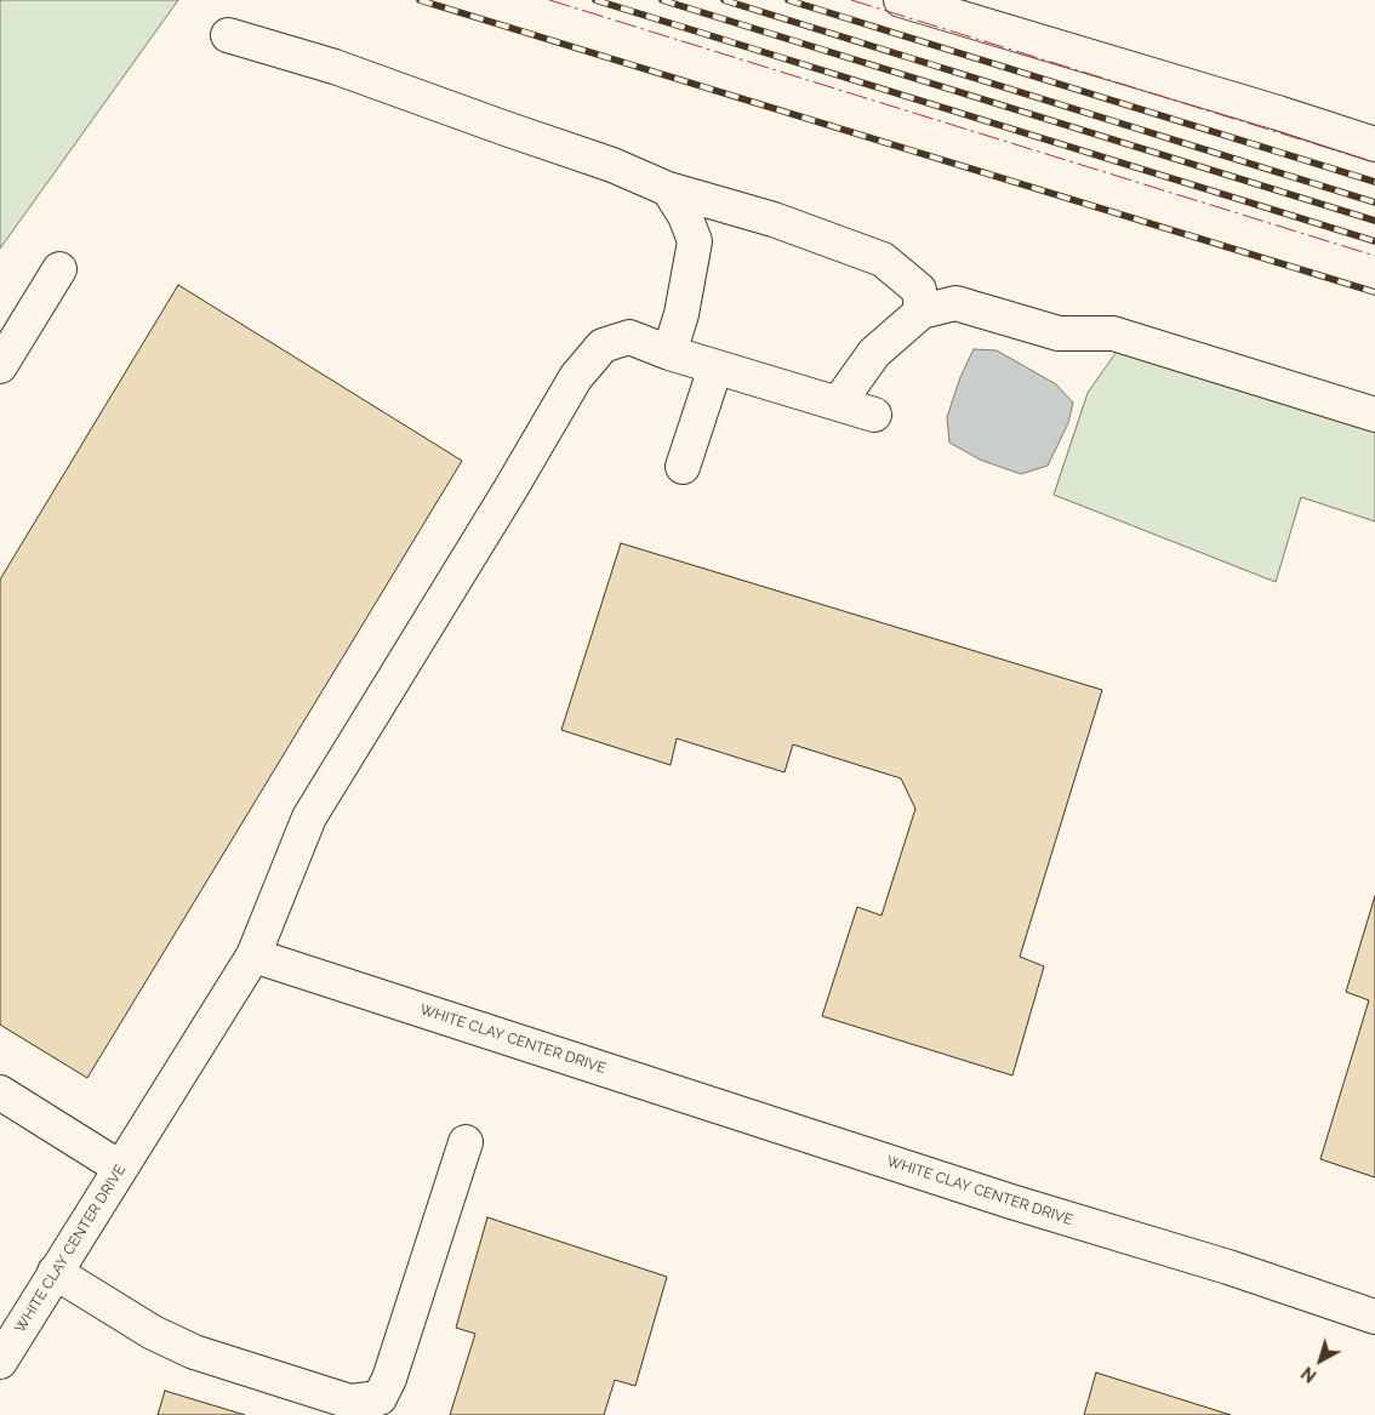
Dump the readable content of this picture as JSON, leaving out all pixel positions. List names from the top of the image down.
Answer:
{
  "streets": {
    "lane": ["WHITE CLAY CENTER DRIVE"]
  },
  "north": "bottom left"
}
